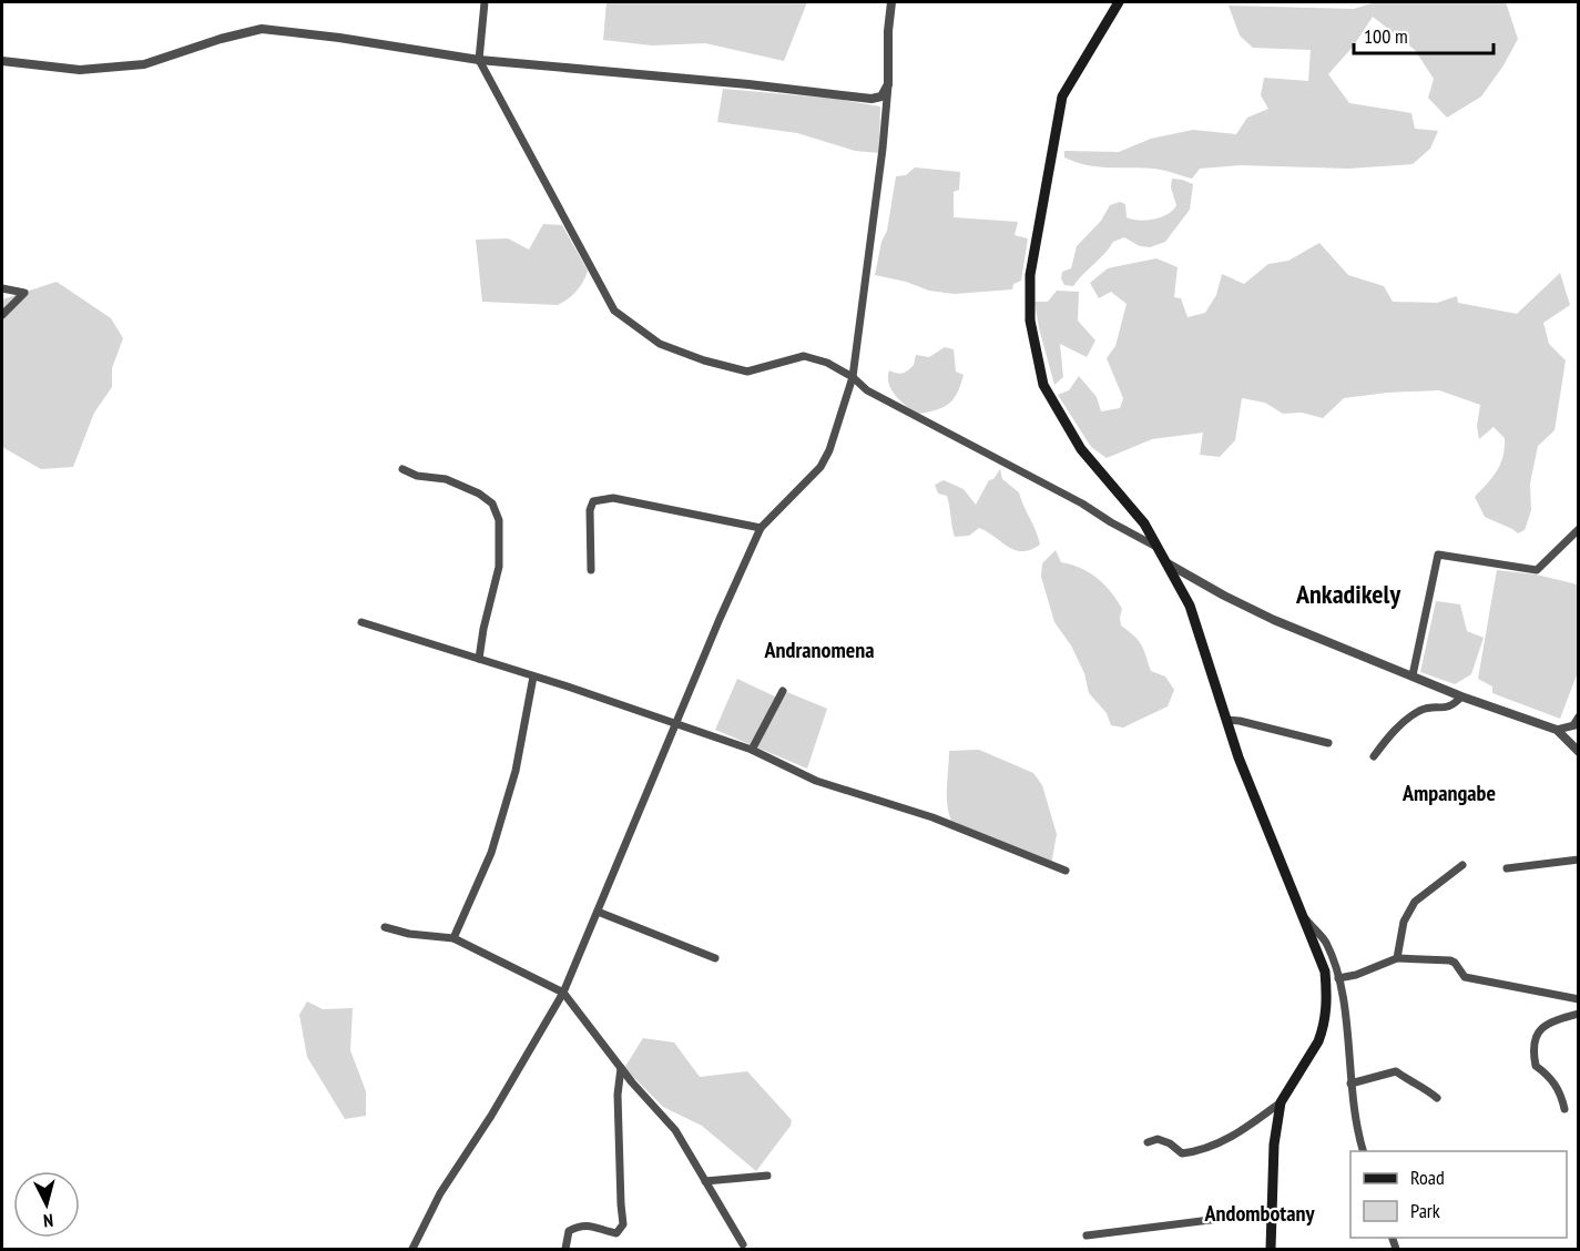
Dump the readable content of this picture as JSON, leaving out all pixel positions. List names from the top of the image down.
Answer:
{
  "districts": [
    "Ankadikely",
    "Andranomena",
    "Ampangabe",
    "Andombotany"
  ],
  "legend": ["Road", "Park"],
  "scale_bar": "100 m",
  "north": "bottom"
}
